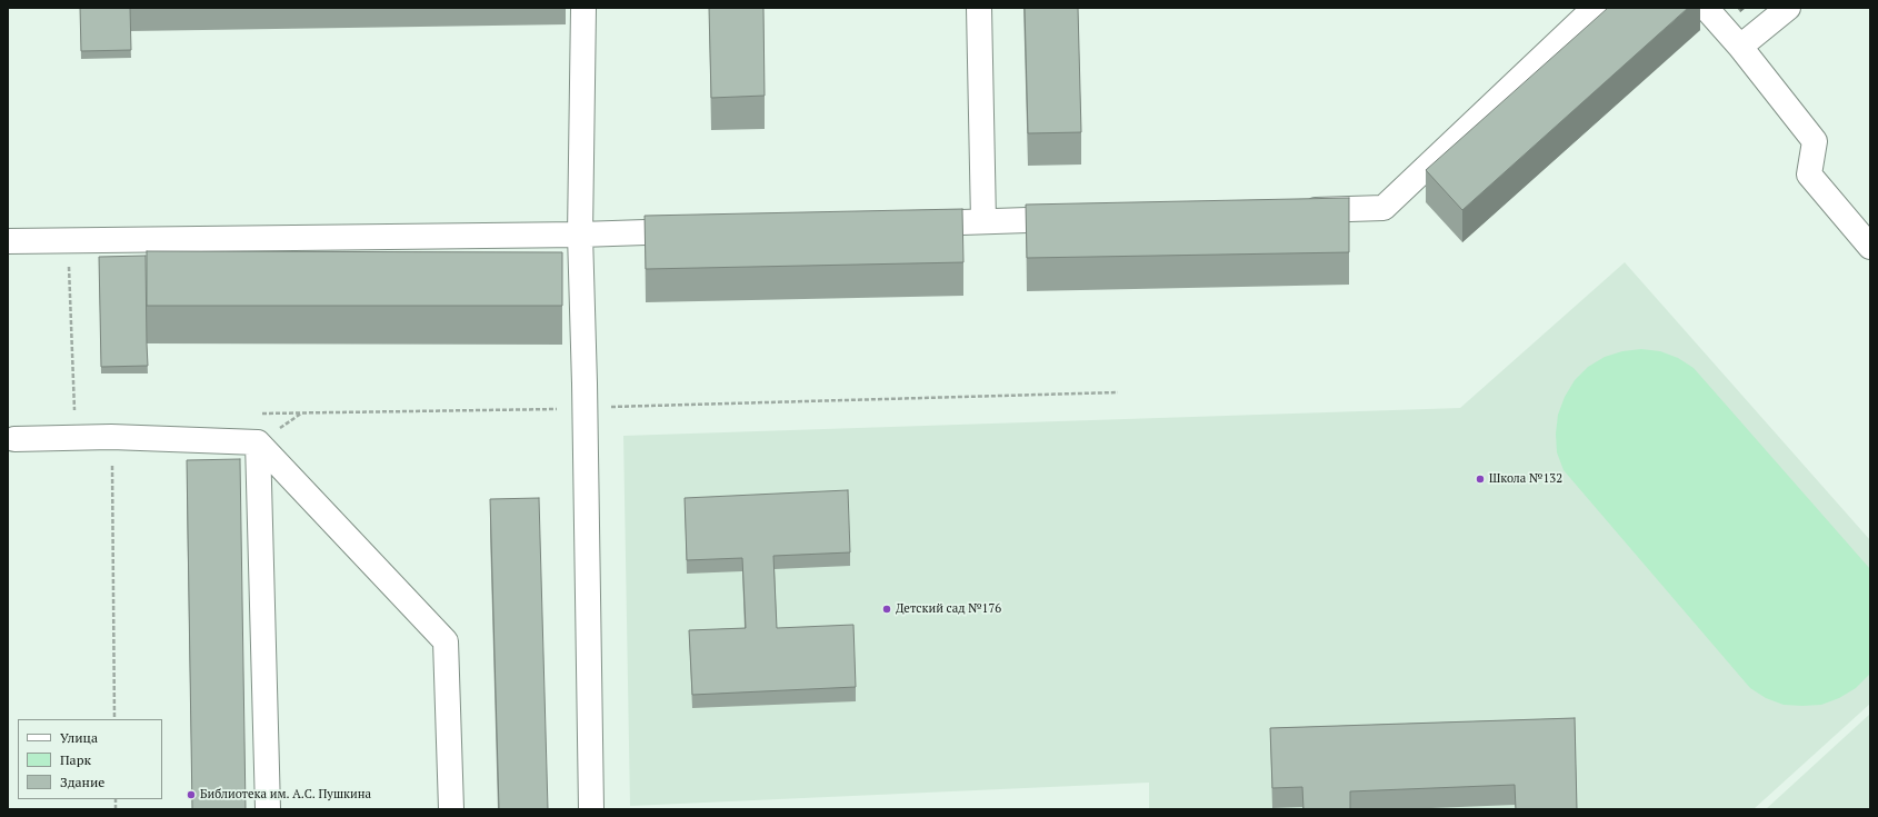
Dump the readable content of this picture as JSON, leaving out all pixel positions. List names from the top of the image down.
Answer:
{
  "places": ["Школа №132", "Детский сад №176", "Библиотека им. А.С. Пушкина"],
  "legend": ["Улица", "Парк", "Здание"]
}
